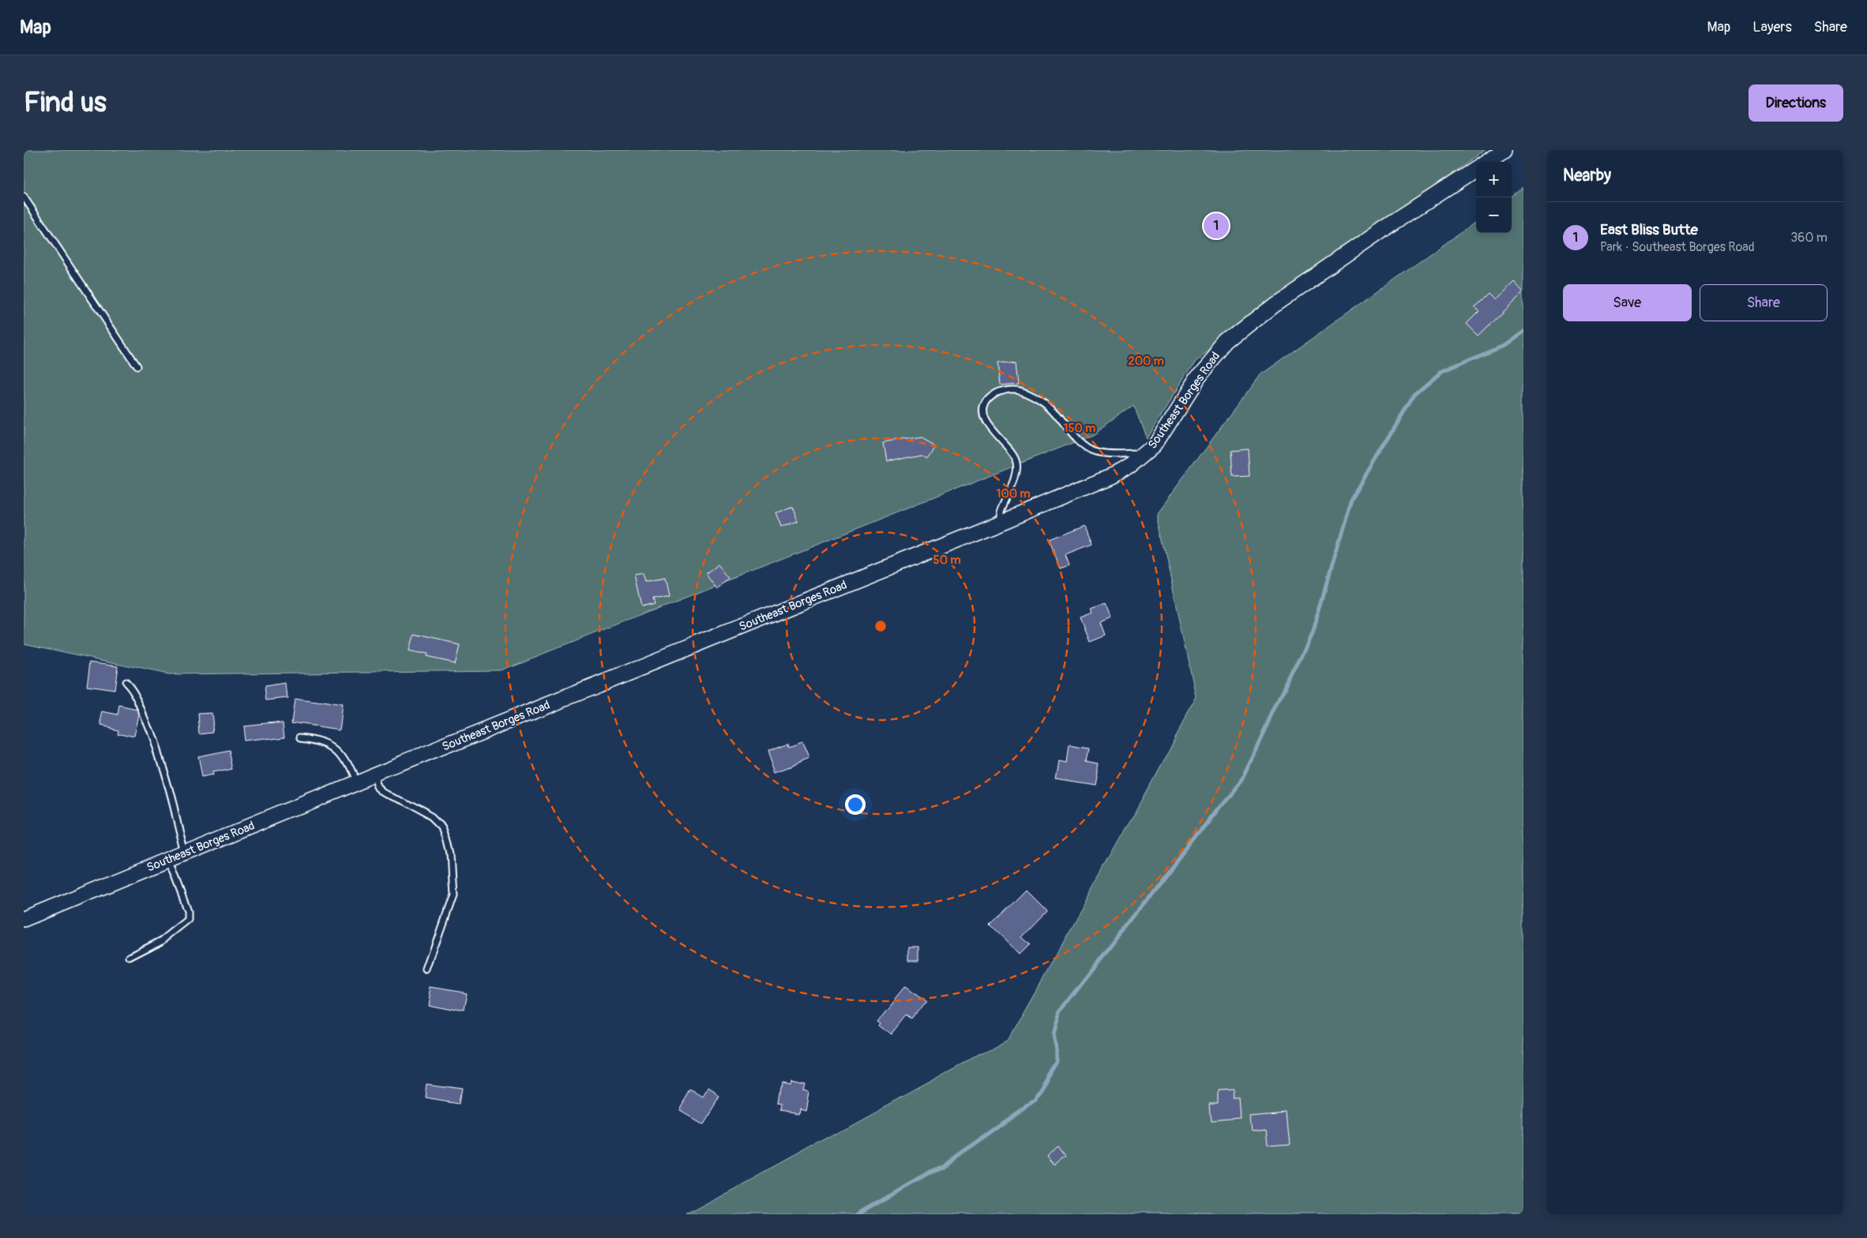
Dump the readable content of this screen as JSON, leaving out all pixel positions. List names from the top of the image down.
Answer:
{
  "streets": {
    "street": ["Southeast Borges Road"]
  },
  "page": {
    "header": "Map",
    "nav": ["Map", "Layers", "Share"],
    "buttons": [
      "Directions",
      ["Save", "Share"]
    ],
    "title": "Find us",
    "heading": "Nearby",
    "map_buttons": ["+", "−"],
    "list": [
      {
        "mark": "1",
        "name": "East Bliss Butte",
        "note": "Park · Southeast Borges Road",
        "value": "360 m"
      }
    ],
    "pins": "1"
  },
  "rings": [
    "200 m",
    "150 m",
    "100 m",
    "50 m"
  ]
}
